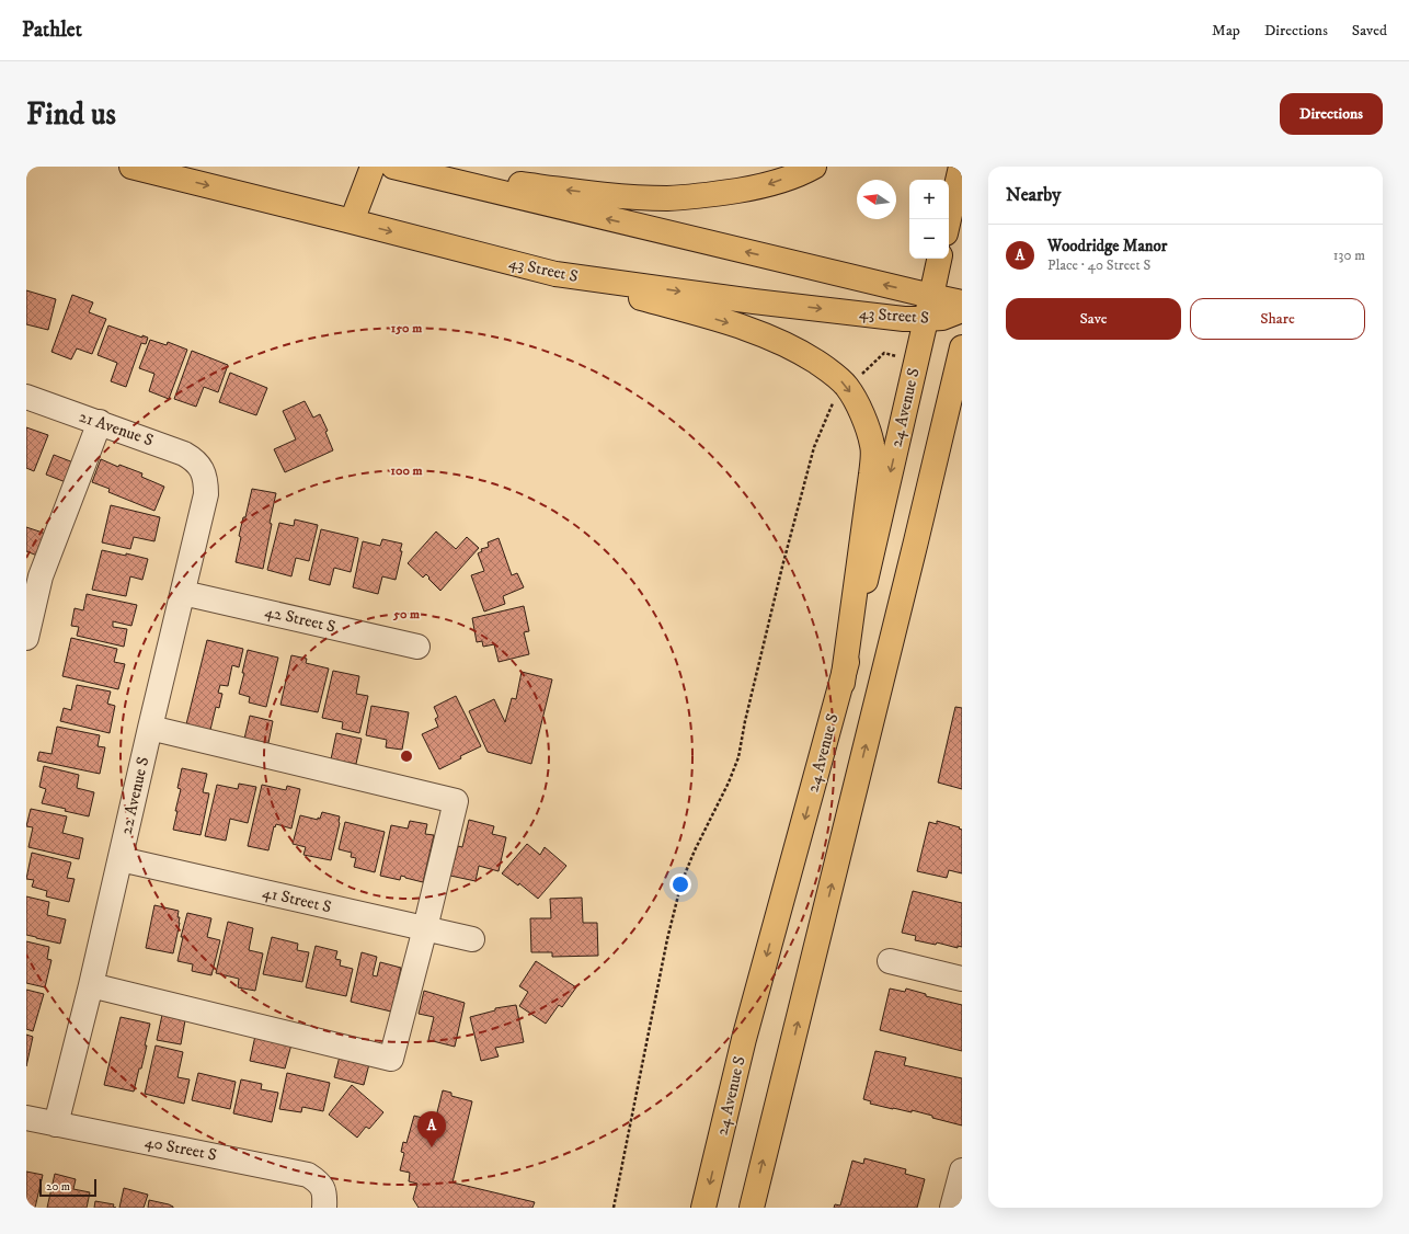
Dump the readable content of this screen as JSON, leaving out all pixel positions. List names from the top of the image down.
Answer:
{
  "streets": {
    "main road": ["43 Street S", "24 Avenue S"],
    "street": [
      "21 Avenue S",
      "42 Street S",
      "22 Avenue S",
      "41 Street S",
      "40 Street S"
    ]
  },
  "crossings": [
    ["43 Street S", "24 Avenue S"],
    ["21 Avenue S", "22 Avenue S"],
    ["42 Street S", "22 Avenue S"],
    ["22 Avenue S", "41 Street S"],
    ["22 Avenue S", "40 Street S"]
  ],
  "scale_bar": "20 m",
  "north": "left",
  "page": {
    "header": "Pathlet",
    "nav": ["Map", "Directions", "Saved"],
    "buttons": [
      "Directions",
      ["Save", "Share"]
    ],
    "title": "Find us",
    "heading": "Nearby",
    "map_buttons": ["+", "−"],
    "list": [
      {
        "mark": "A",
        "name": "Woodridge Manor",
        "note": "Place · 40 Street S",
        "value": "130 m"
      }
    ],
    "pins": "A",
    "scale": "20 m"
  },
  "rings": ["150 m", "100 m", "50 m"]
}
